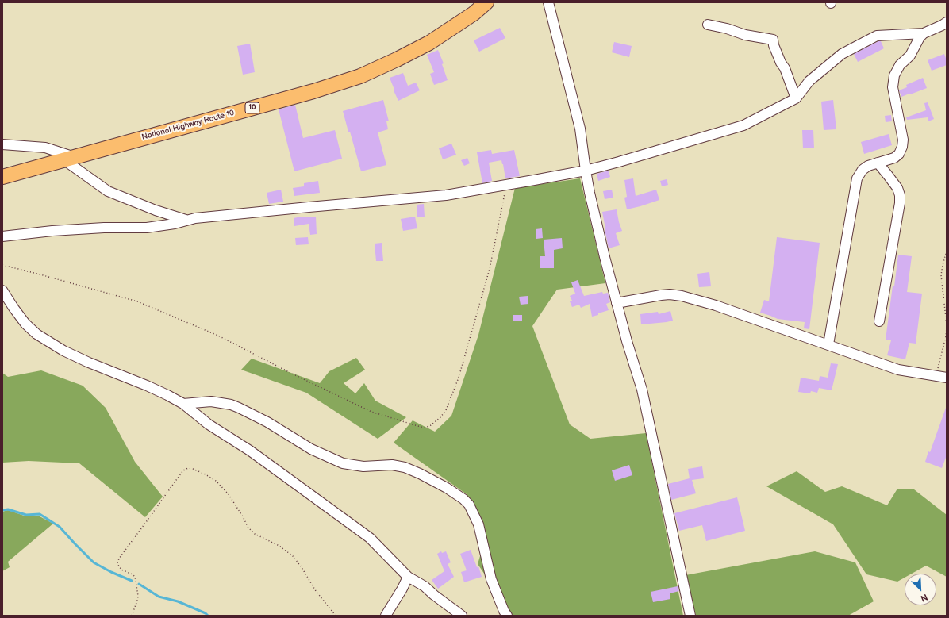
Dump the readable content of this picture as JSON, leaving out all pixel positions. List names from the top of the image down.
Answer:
{
  "streets": {
    "highway": ["10", "National Highway Route 10"]
  },
  "north": "bottom right"
}
